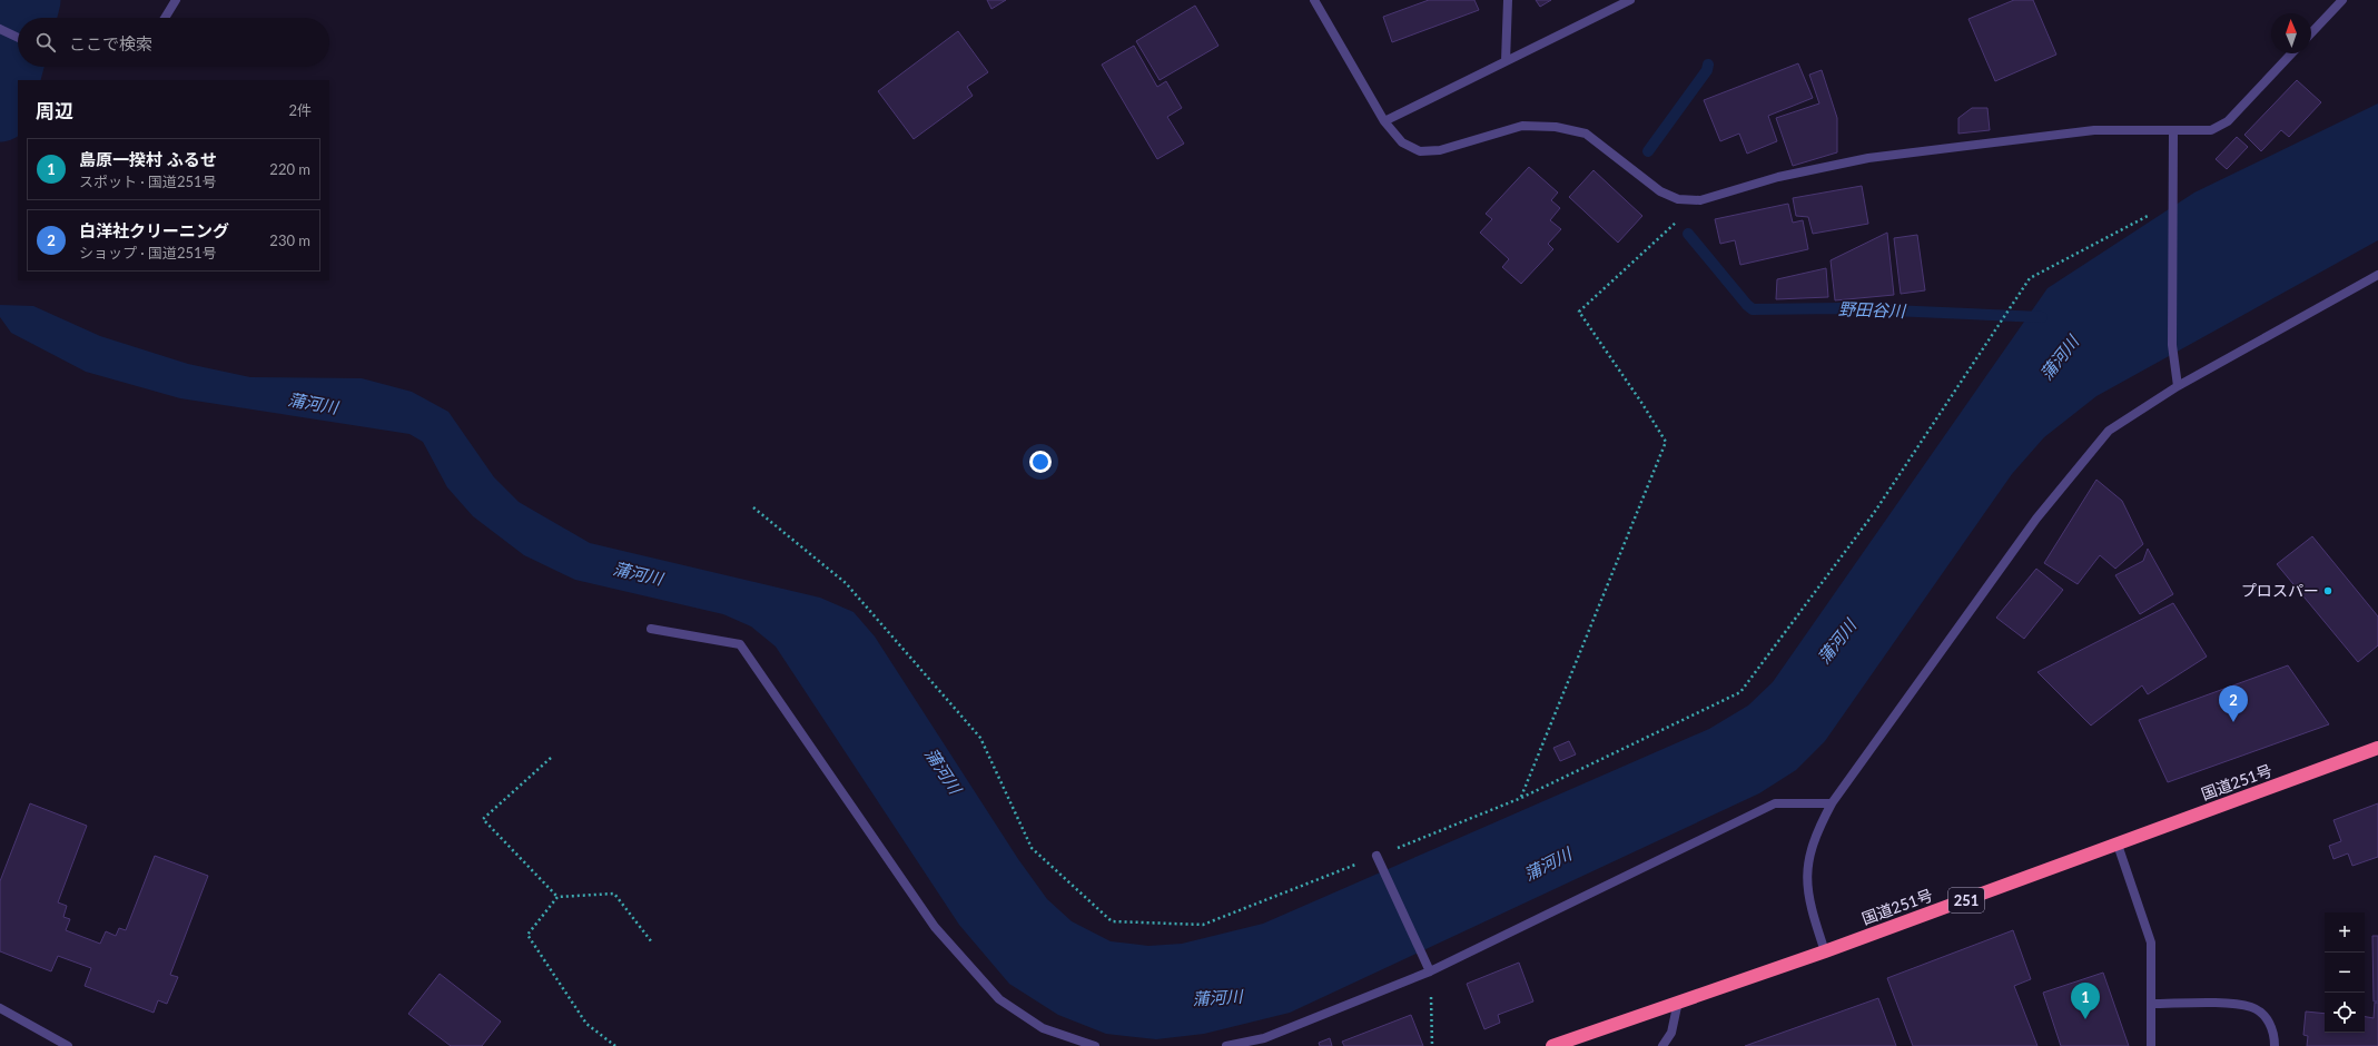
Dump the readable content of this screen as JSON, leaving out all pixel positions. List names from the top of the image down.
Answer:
{
  "streets": {
    "highway": ["国道251号", "251"]
  },
  "water": ["野田谷川", "蒲河川"],
  "places": ["プロスパー"],
  "north": "top",
  "page": {
    "search": "ここで検索",
    "heading": ["周辺", "2件"],
    "list": [
      {
        "mark": "1",
        "name": "島原一揆村 ふるせ",
        "note": "スポット · 国道251号",
        "value": "220 m"
      },
      {
        "mark": "2",
        "name": "白洋社クリーニング",
        "note": "ショップ · 国道251号",
        "value": "230 m"
      }
    ],
    "pins": ["2", "1"],
    "map_buttons": ["+", "−"]
  }
}
